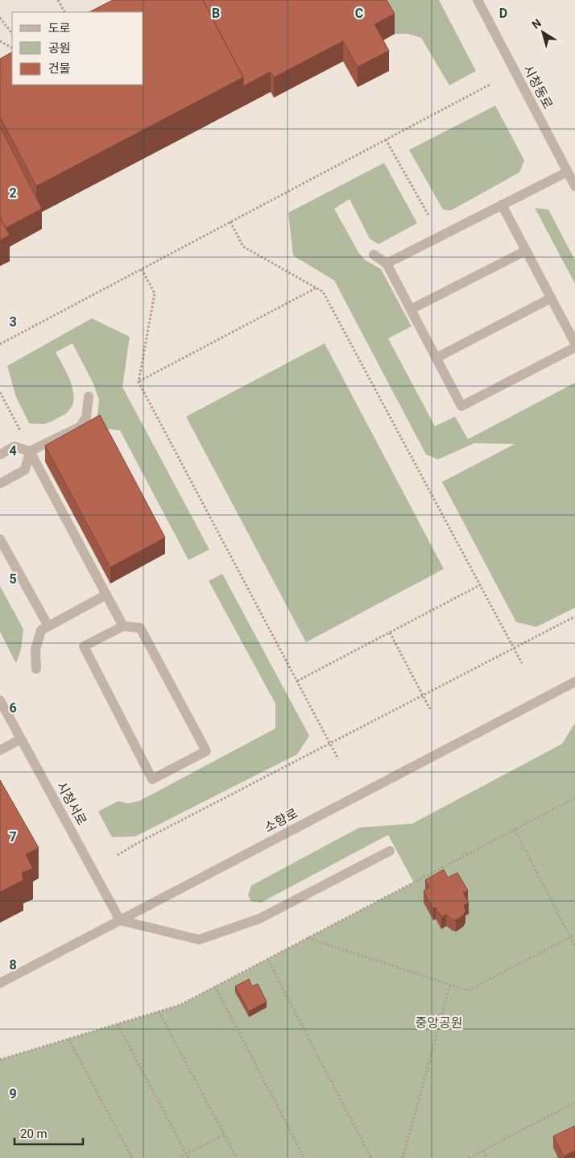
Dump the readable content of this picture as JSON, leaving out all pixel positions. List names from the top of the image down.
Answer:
{
  "streets": {
    "street": ["시청동로", "시청서로", "소향로"]
  },
  "crossings": [
    ["시청서로", "소향로"]
  ],
  "parks": ["중앙공원"],
  "legend": ["도로", "공원", "건물"],
  "scale_bar": "20 m",
  "north": "top left",
  "grid": {
    "columns": ["B", "C", "D"],
    "rows": [
      "2",
      "3",
      "4",
      "5",
      "6",
      "7",
      "8",
      "9"
    ]
  }
}
